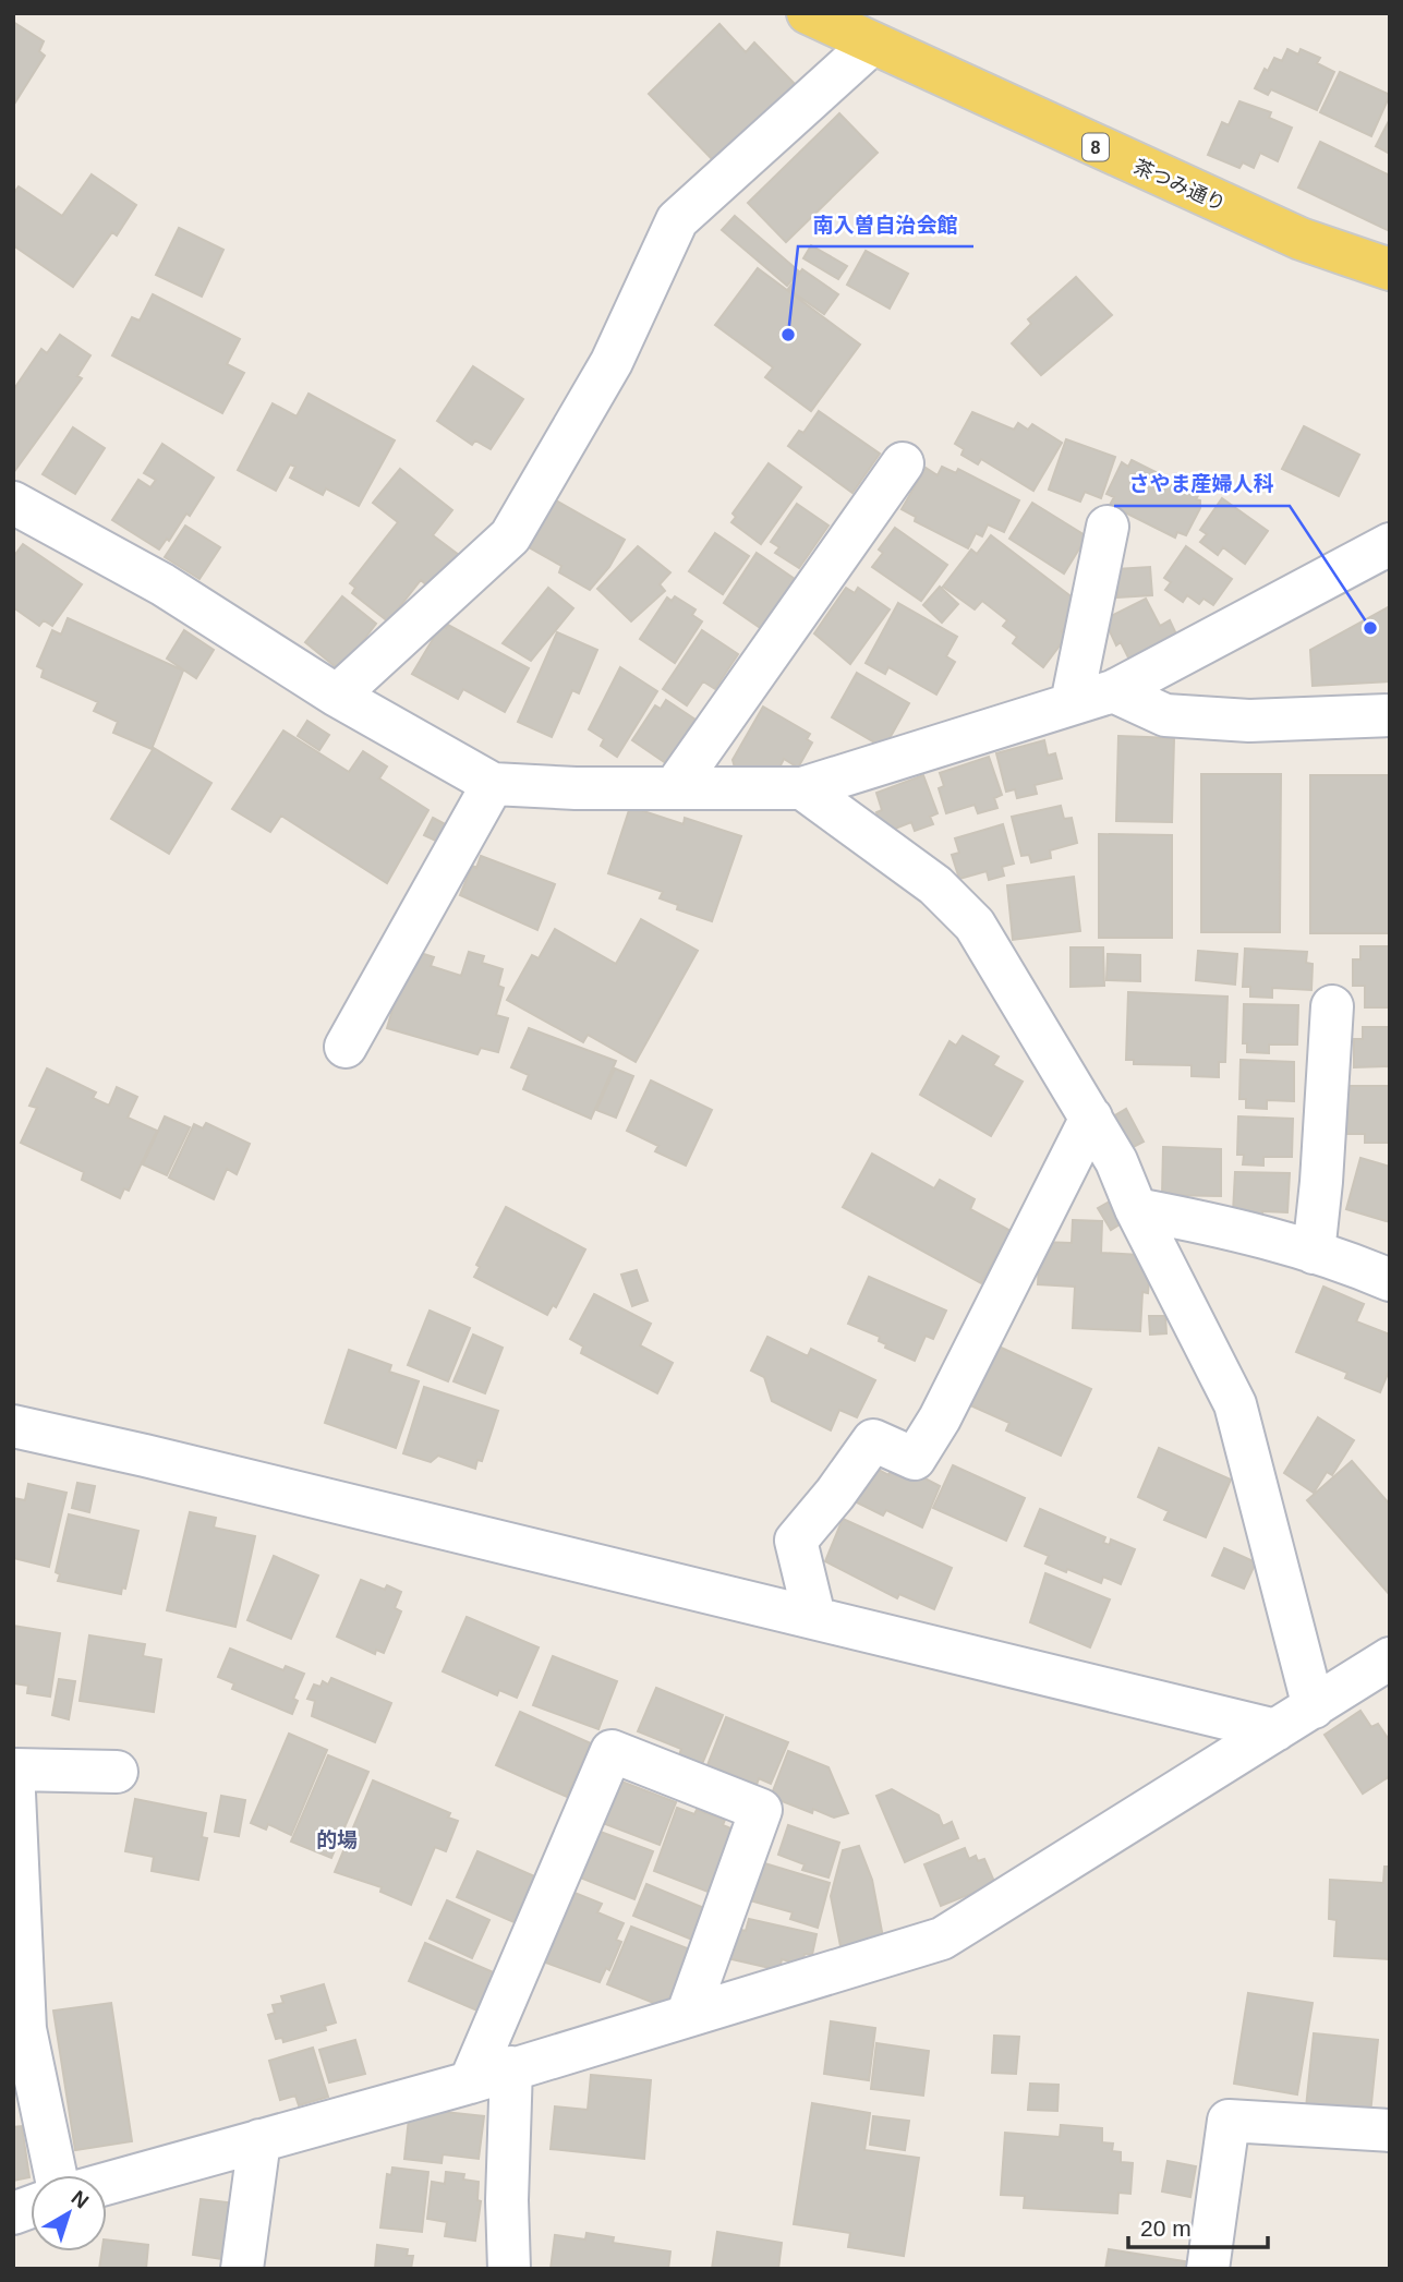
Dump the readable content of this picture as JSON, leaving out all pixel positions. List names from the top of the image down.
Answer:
{
  "streets": {
    "main road": ["8", "茶つみ通り"]
  },
  "districts": ["的場"],
  "places": ["南入曽自治会館", "さやま産婦人科"],
  "scale_bar": "20 m",
  "north": "top right"
}
